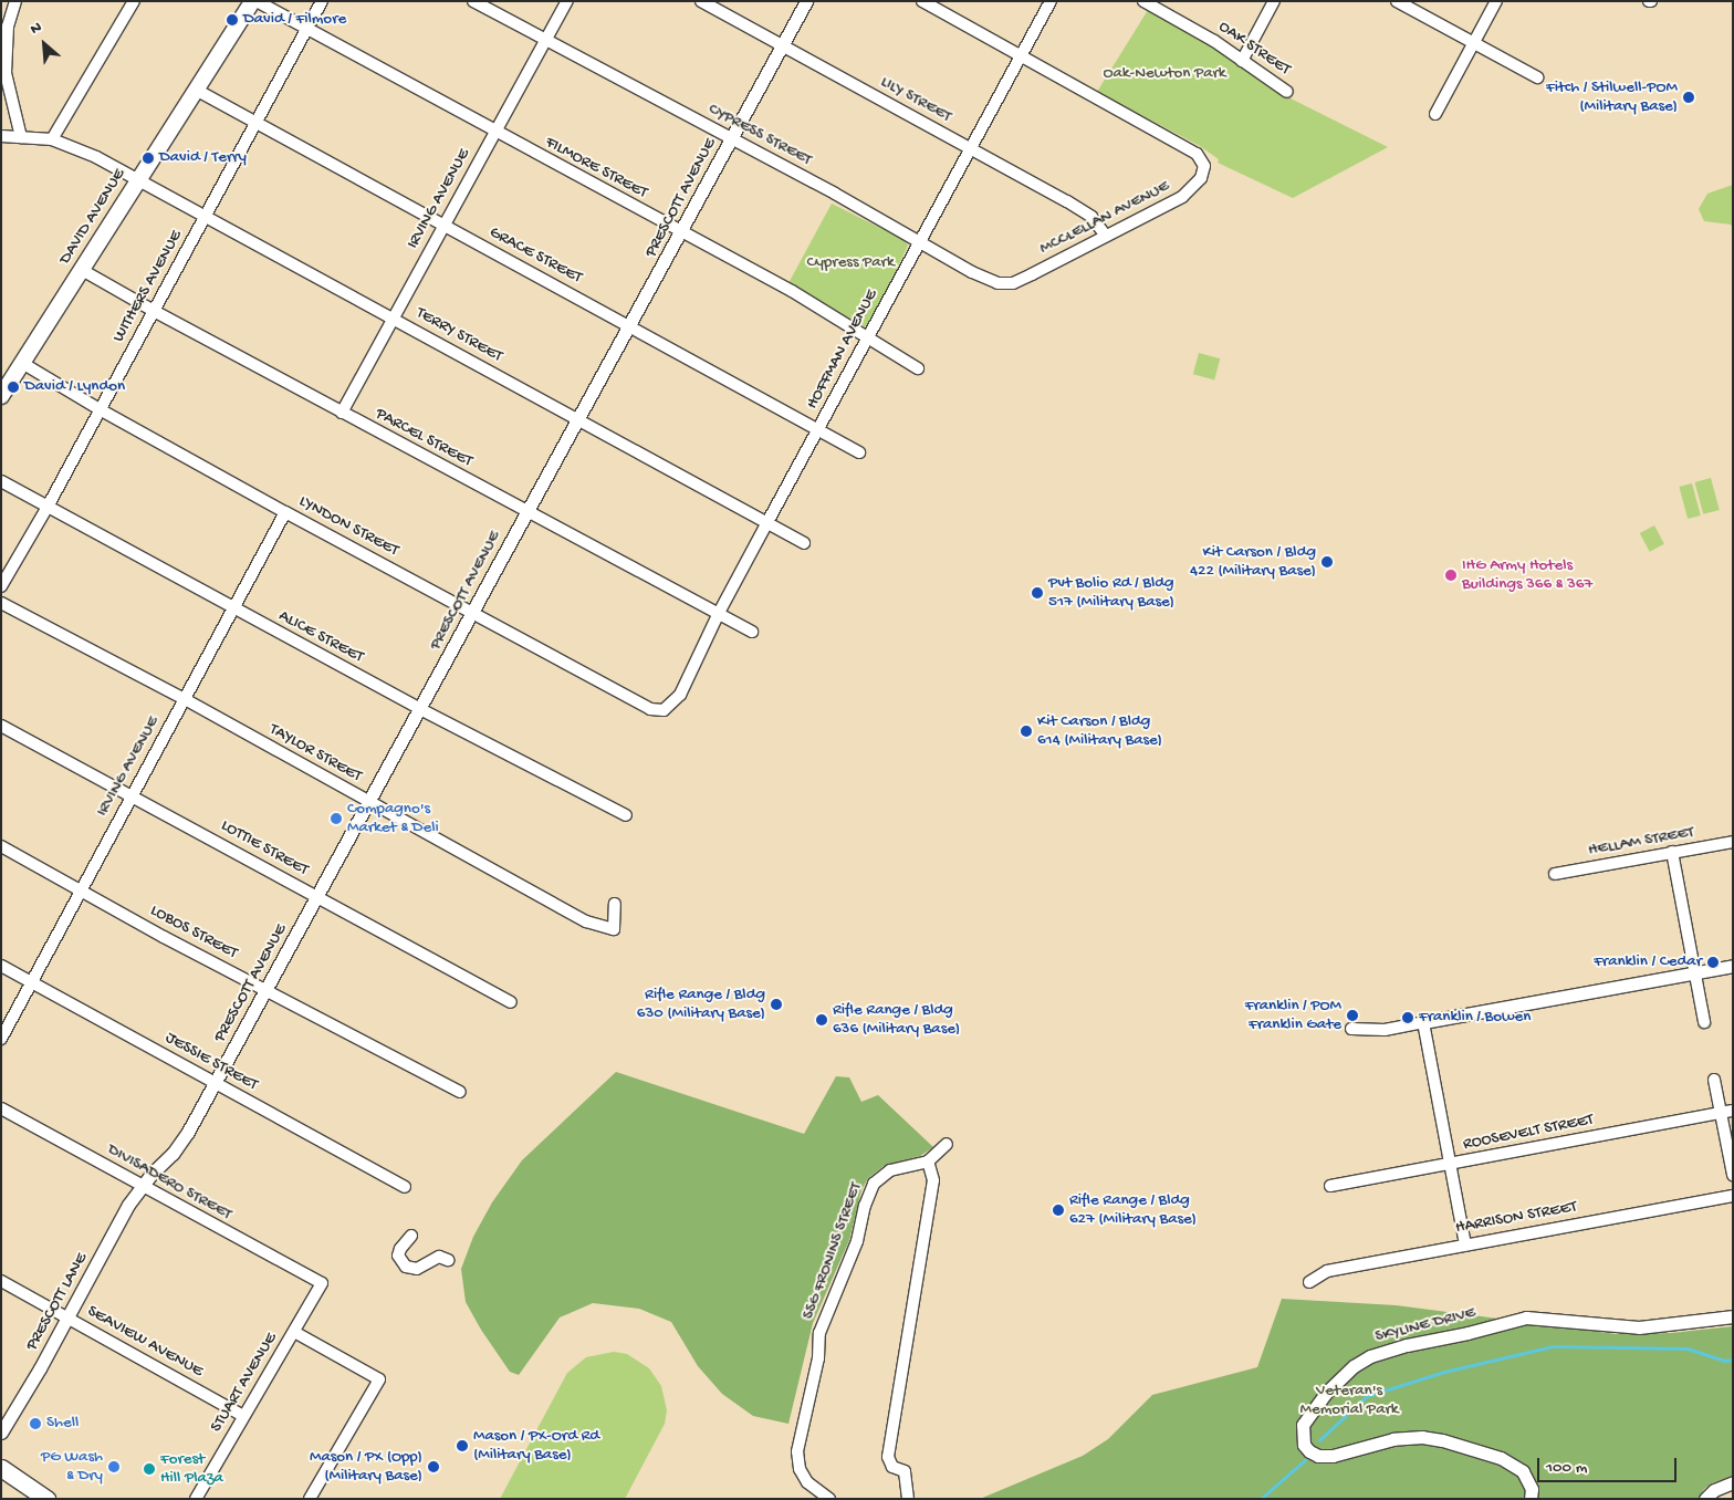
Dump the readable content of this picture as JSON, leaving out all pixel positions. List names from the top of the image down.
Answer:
{
  "streets": {
    "main road": ["DAVID AVENUE"],
    "street": [
      "OAK STREET",
      "LILY STREET",
      "CYPRESS STREET",
      "FILMORE STREET",
      "PRESCOTT AVENUE",
      "IRVING AVENUE",
      "MCCLELLAN AVENUE",
      "GRACE STREET",
      "WITHERS AVENUE",
      "TERRY STREET",
      "HOFFMAN AVENUE",
      "PARCEL STREET",
      "LYNDON STREET",
      "ALICE STREET",
      "TAYLOR STREET",
      "HELLAM STREET",
      "LOTTIE STREET",
      "LOBOS STREET",
      "JESSIE STREET",
      "ROOSEVELT STREET",
      "DIVISADERO STREET",
      "HARRISON STREET",
      "SSG FRONINS STREET",
      "PRESCOTT LANE",
      "SKYLINE DRIVE",
      "SEAVIEW AVENUE",
      "STUART AVENUE"
    ]
  },
  "crossings": [
    ["LILY STREET", "PRESCOTT AVENUE"],
    ["LILY STREET", "MCCLELLAN AVENUE"],
    ["LILY STREET", "HOFFMAN AVENUE"],
    ["CYPRESS STREET", "PRESCOTT AVENUE"],
    ["CYPRESS STREET", "IRVING AVENUE"],
    ["CYPRESS STREET", "MCCLELLAN AVENUE"],
    ["CYPRESS STREET", "HOFFMAN AVENUE"],
    ["FILMORE STREET", "PRESCOTT AVENUE"],
    ["FILMORE STREET", "IRVING AVENUE"],
    ["FILMORE STREET", "DAVID AVENUE"],
    ["FILMORE STREET", "WITHERS AVENUE"],
    ["FILMORE STREET", "HOFFMAN AVENUE"],
    ["PRESCOTT AVENUE", "GRACE STREET"],
    ["PRESCOTT AVENUE", "TERRY STREET"],
    ["PRESCOTT AVENUE", "PARCEL STREET"],
    ["PRESCOTT AVENUE", "LYNDON STREET"],
    ["PRESCOTT AVENUE", "ALICE STREET"],
    ["PRESCOTT AVENUE", "TAYLOR STREET"],
    ["PRESCOTT AVENUE", "LOTTIE STREET"],
    ["PRESCOTT AVENUE", "LOBOS STREET"],
    ["PRESCOTT AVENUE", "JESSIE STREET"],
    ["PRESCOTT AVENUE", "DIVISADERO STREET"],
    ["PRESCOTT AVENUE", "PRESCOTT LANE"],
    ["IRVING AVENUE", "GRACE STREET"],
    ["IRVING AVENUE", "TERRY STREET"],
    ["IRVING AVENUE", "PARCEL STREET"],
    ["IRVING AVENUE", "LYNDON STREET"],
    ["IRVING AVENUE", "ALICE STREET"],
    ["IRVING AVENUE", "TAYLOR STREET"],
    ["IRVING AVENUE", "LOTTIE STREET"],
    ["IRVING AVENUE", "LOBOS STREET"],
    ["IRVING AVENUE", "JESSIE STREET"],
    ["DAVID AVENUE", "GRACE STREET"],
    ["DAVID AVENUE", "TERRY STREET"],
    ["DAVID AVENUE", "PARCEL STREET"],
    ["DAVID AVENUE", "LYNDON STREET"],
    ["MCCLELLAN AVENUE", "HOFFMAN AVENUE"],
    ["GRACE STREET", "WITHERS AVENUE"],
    ["GRACE STREET", "HOFFMAN AVENUE"],
    ["WITHERS AVENUE", "TERRY STREET"],
    ["WITHERS AVENUE", "PARCEL STREET"],
    ["WITHERS AVENUE", "LYNDON STREET"],
    ["WITHERS AVENUE", "ALICE STREET"],
    ["TERRY STREET", "HOFFMAN AVENUE"],
    ["HOFFMAN AVENUE", "PARCEL STREET"],
    ["HOFFMAN AVENUE", "LYNDON STREET"],
    ["DIVISADERO STREET", "PRESCOTT LANE"],
    ["DIVISADERO STREET", "STUART AVENUE"],
    ["PRESCOTT LANE", "SEAVIEW AVENUE"],
    ["SEAVIEW AVENUE", "STUART AVENUE"]
  ],
  "parks": ["Oak-Newton Park", "Cypress Park", "Veteran's Memorial Park"],
  "places": [
    "David / Filmore",
    "Fitch / Stilwell-POM (Military Base)",
    "David / Terry",
    "David / Lyndon",
    "Kit Carson / Bldg 422 (Military Base)",
    "IHG Army Hotels Buildings 366 & 367",
    "Pvt Bolio Rd / Bldg 517 (Military Base)",
    "Kit Carson / Bldg 614 (Military Base)",
    "Compagno's Market & Deli",
    "Franklin / Cedar",
    "Rifle Range / Bldg 630 (Military Base)",
    "Franklin / POM Franklin Gate",
    "Franklin / Bowen",
    "Rifle Range / Bldg 636 (Military Base)",
    "Rifle Range / Bldg 627 (Military Base)",
    "Shell",
    "Mason / PX-Ord Rd (Military Base)",
    "PG Wash & Dry",
    "Mason / PX (Opp) (Military Base)",
    "Forest Hill Plaza"
  ],
  "scale_bar": "100 m",
  "north": "top left"
}
